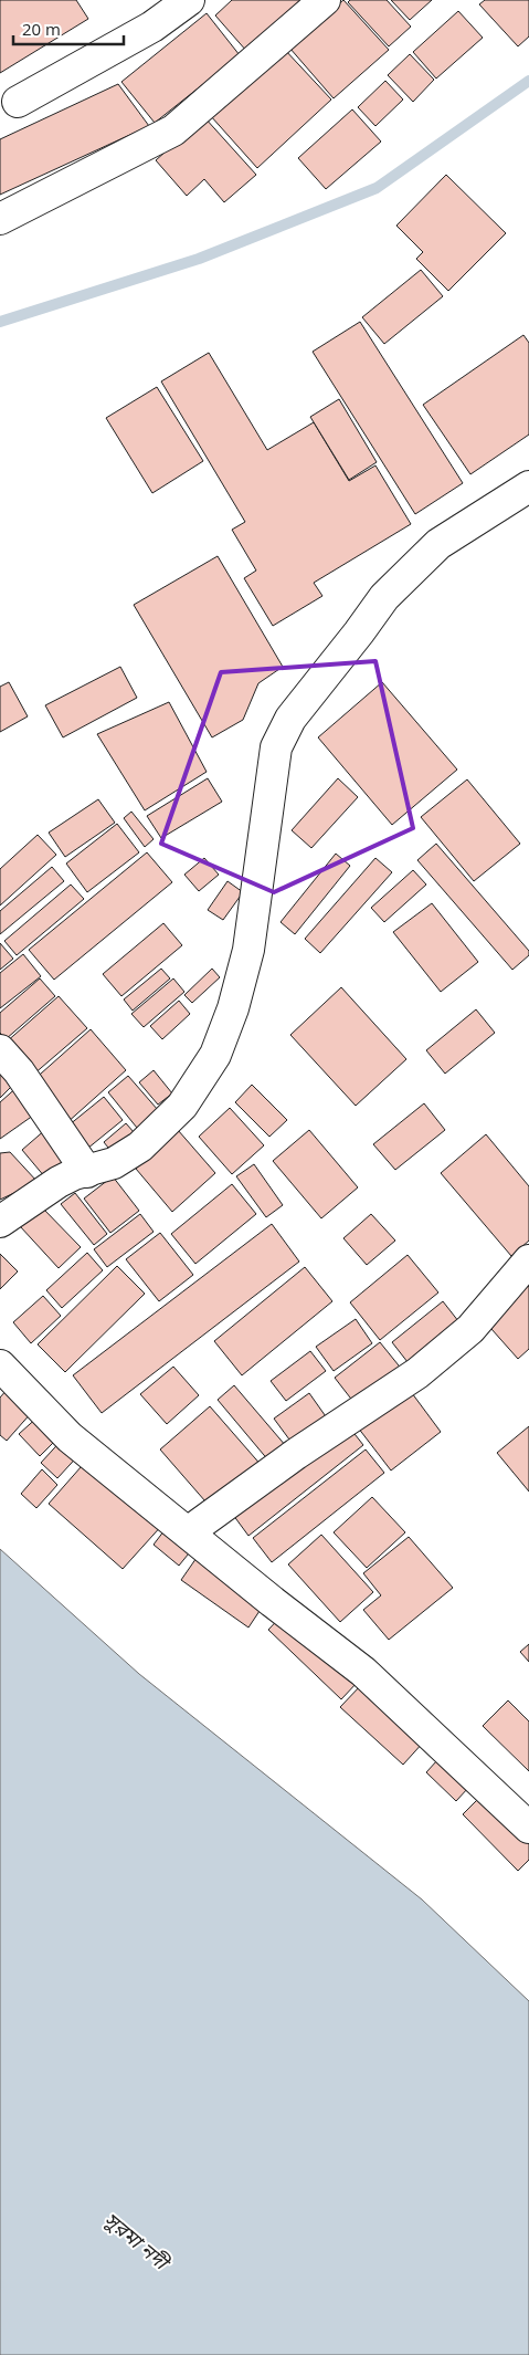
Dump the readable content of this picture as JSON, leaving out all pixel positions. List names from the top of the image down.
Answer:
{
  "water": ["সুরমা নদী"],
  "scale_bar": "20 m"
}
